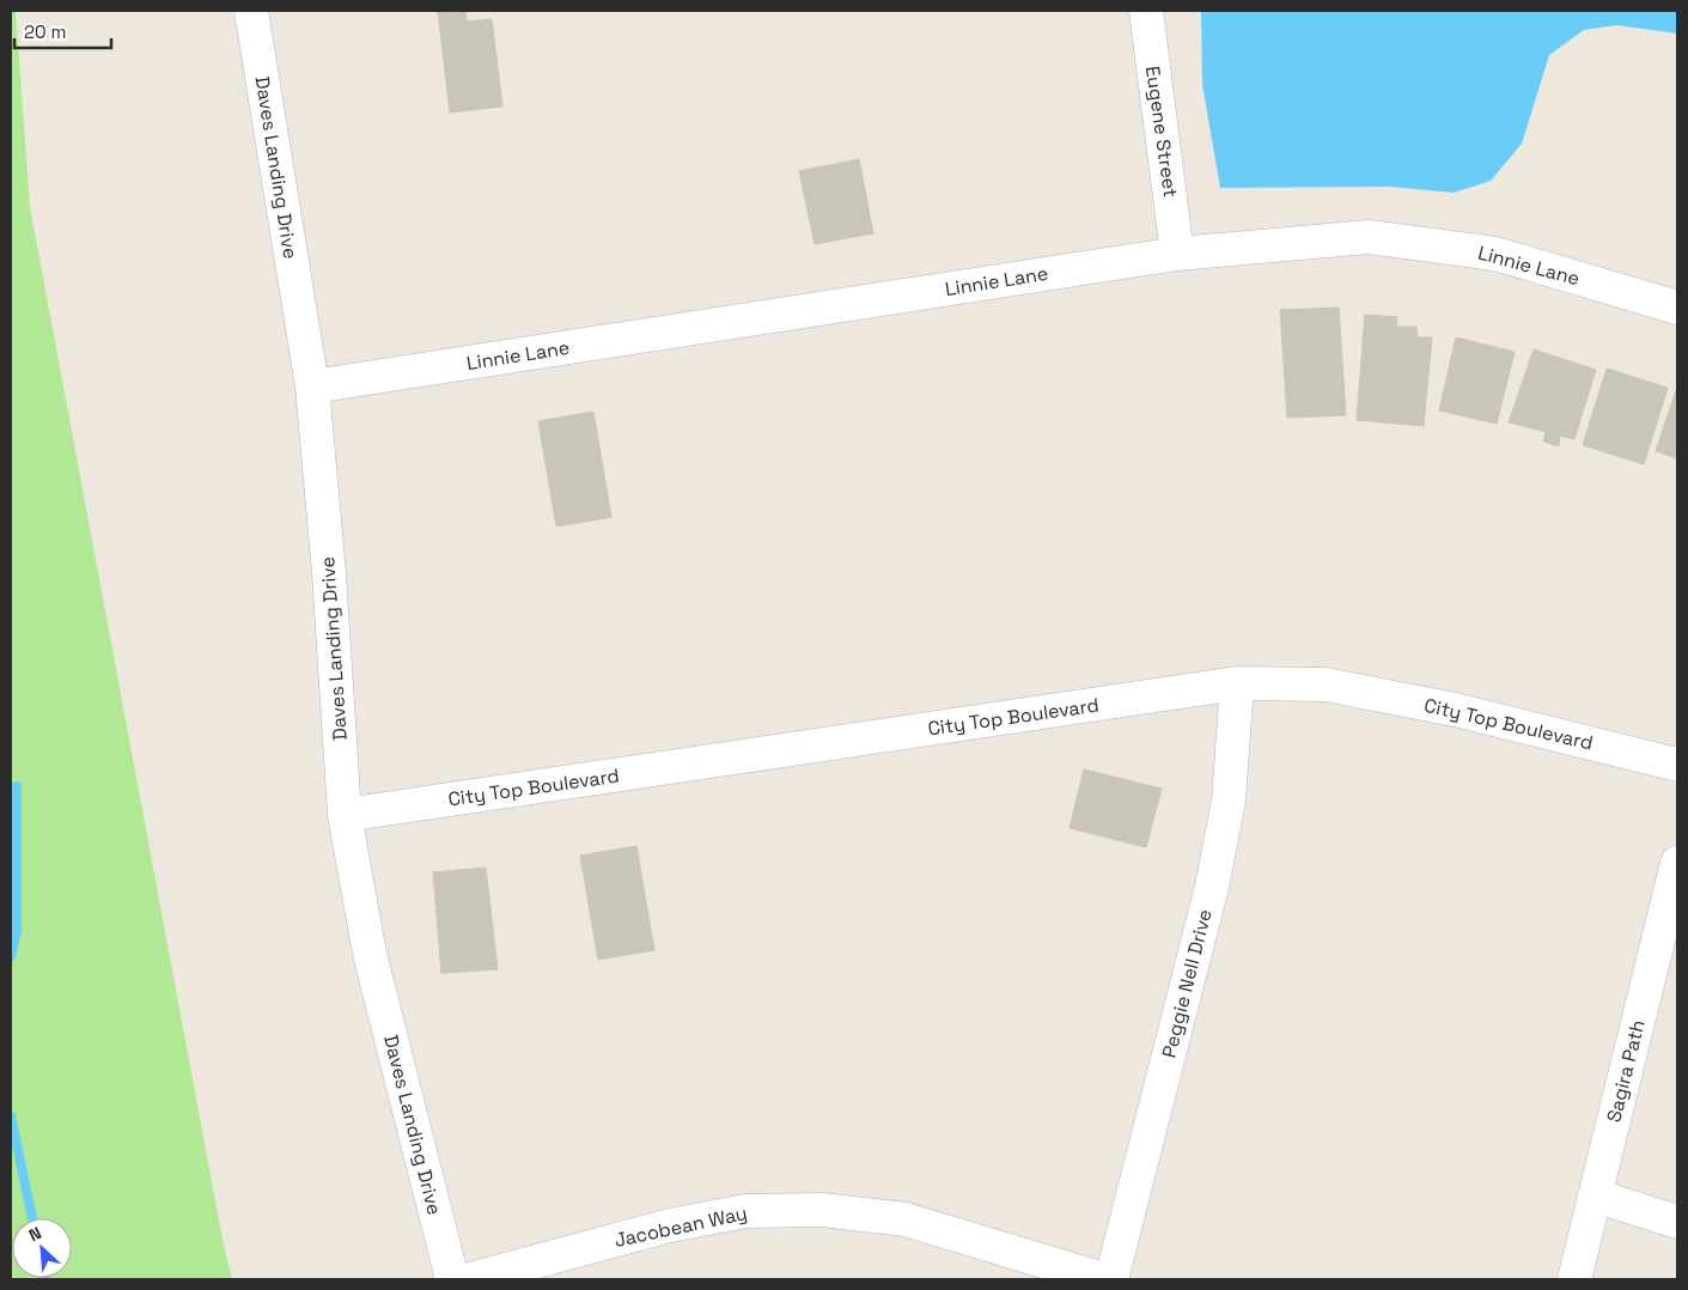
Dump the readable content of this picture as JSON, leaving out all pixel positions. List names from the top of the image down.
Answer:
{
  "streets": {
    "street": [
      "Eugene Street",
      "Daves Landing Drive",
      "Linnie Lane",
      "City Top Boulevard",
      "Peggie Nell Drive",
      "Sagira Path",
      "Jacobean Way"
    ]
  },
  "crossings": [
    ["Eugene Street", "Linnie Lane"],
    ["Daves Landing Drive", "Linnie Lane"],
    ["Daves Landing Drive", "City Top Boulevard"],
    ["City Top Boulevard", "Peggie Nell Drive"]
  ],
  "scale_bar": "20 m",
  "north": "top left"
}
